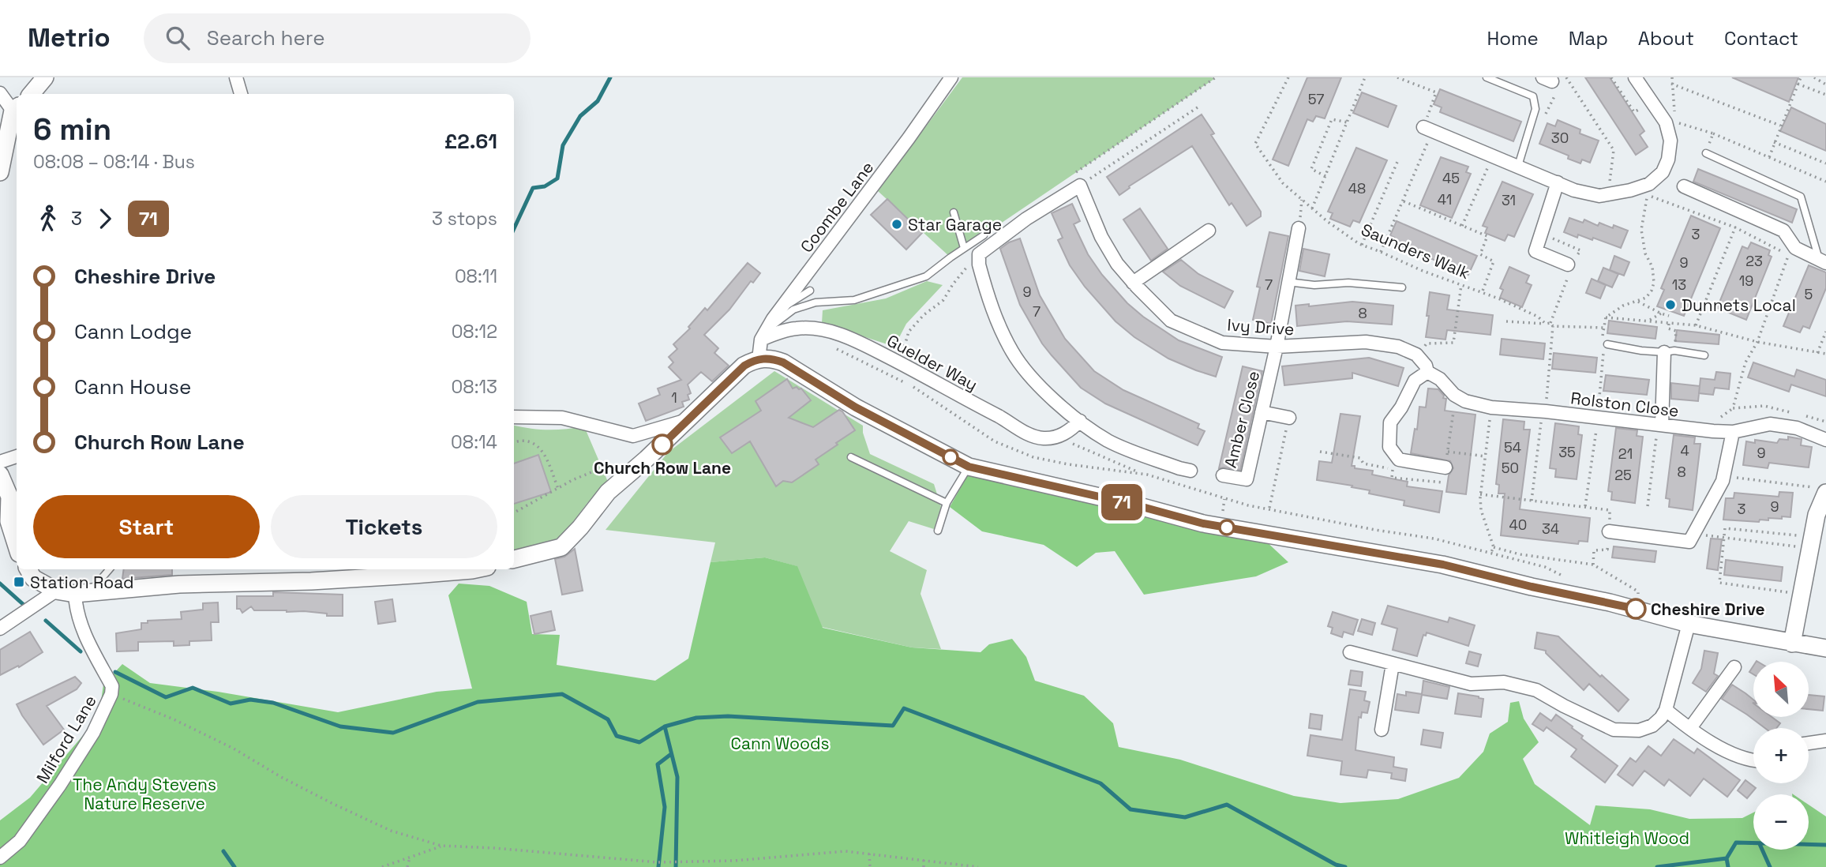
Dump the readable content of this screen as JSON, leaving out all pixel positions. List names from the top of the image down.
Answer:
{
  "streets": {
    "street": [
      "Coombe Lane",
      "Ivy Drive",
      "Guelder Way",
      "Rolston Close",
      "Amber Close",
      "Milford Lane"
    ],
    "path": ["Saunders Walk"]
  },
  "crossings": [
    ["Coombe Lane", "Guelder Way"],
    ["Ivy Drive", "Rolston Close"],
    ["Ivy Drive", "Amber Close"]
  ],
  "parks": ["Cann Woods", "The Andy Stevens Nature Reserve", "Whitleigh Wood"],
  "places": {
    "other": [
      "Star Garage",
      "Dunnets Local",
      "Church Row Lane",
      "Cheshire Drive"
    ],
    "transit": ["Station Road"]
  },
  "lines": ["bus line 71"],
  "house_numbers": [
    "57",
    "30",
    "45",
    "48",
    "41",
    "31",
    "3",
    "23",
    "9",
    "19",
    "7",
    "13",
    "9",
    "5",
    "7",
    "8",
    "1",
    "54",
    "4",
    "35",
    "9",
    "21",
    "50",
    "8",
    "25",
    "9",
    "3",
    "40",
    "34"
  ],
  "north": "top left",
  "page": {
    "header": "Metrio",
    "search": "Search here",
    "nav": [
      "Home",
      "Map",
      "About",
      "Contact"
    ],
    "on_map": "71",
    "heading": ["6 min", "08:08 – 08:14 · Bus", "£2.61"],
    "legs": ["3", "71", "3 stops"],
    "list": [
      {
        "name": "Cheshire Drive",
        "value": "08:11"
      },
      {
        "name": "Cann Lodge",
        "value": "08:12"
      },
      {
        "name": "Cann House",
        "value": "08:13"
      },
      {
        "name": "Church Row Lane",
        "value": "08:14"
      }
    ],
    "buttons": ["Start", "Tickets"],
    "map_buttons": ["+", "−"]
  }
}
